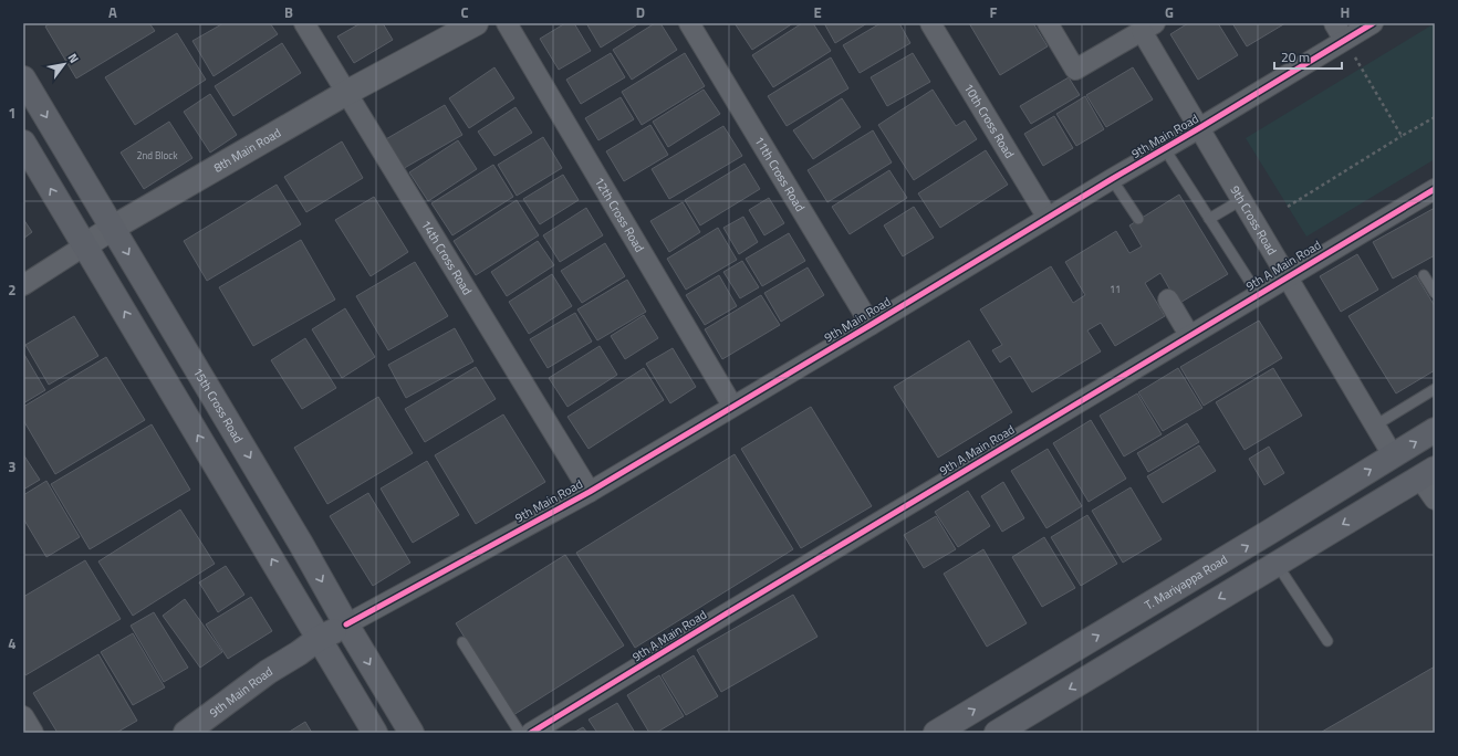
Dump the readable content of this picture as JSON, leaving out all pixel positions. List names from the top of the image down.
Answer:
{
  "streets": {
    "main road": ["9th Main Road", "15th Cross Road", "T. Mariyappa Road"],
    "street": [
      "10th Cross Road",
      "8th Main Road",
      "11th Cross Road",
      "12th Cross Road",
      "9th Cross Road",
      "14th Cross Road",
      "9th A Main Road"
    ]
  },
  "crossings": [
    ["10th Cross Road", "9th Main Road"],
    ["9th Main Road", "11th Cross Road"],
    ["9th Main Road", "12th Cross Road"],
    ["9th Main Road", "9th Cross Road"],
    ["9th Main Road", "14th Cross Road"],
    ["9th Main Road", "15th Cross Road"],
    ["8th Main Road", "14th Cross Road"],
    ["8th Main Road", "15th Cross Road"],
    ["9th Cross Road", "9th A Main Road"],
    ["9th Cross Road", "T. Mariyappa Road"]
  ],
  "house_numbers": ["2nd Block", "11"],
  "scale_bar": "20 m",
  "north": "top right",
  "grid": {
    "columns": [
      "A",
      "B",
      "C",
      "D",
      "E",
      "F",
      "G",
      "H"
    ],
    "rows": [
      "1",
      "2",
      "3",
      "4"
    ]
  }
}
